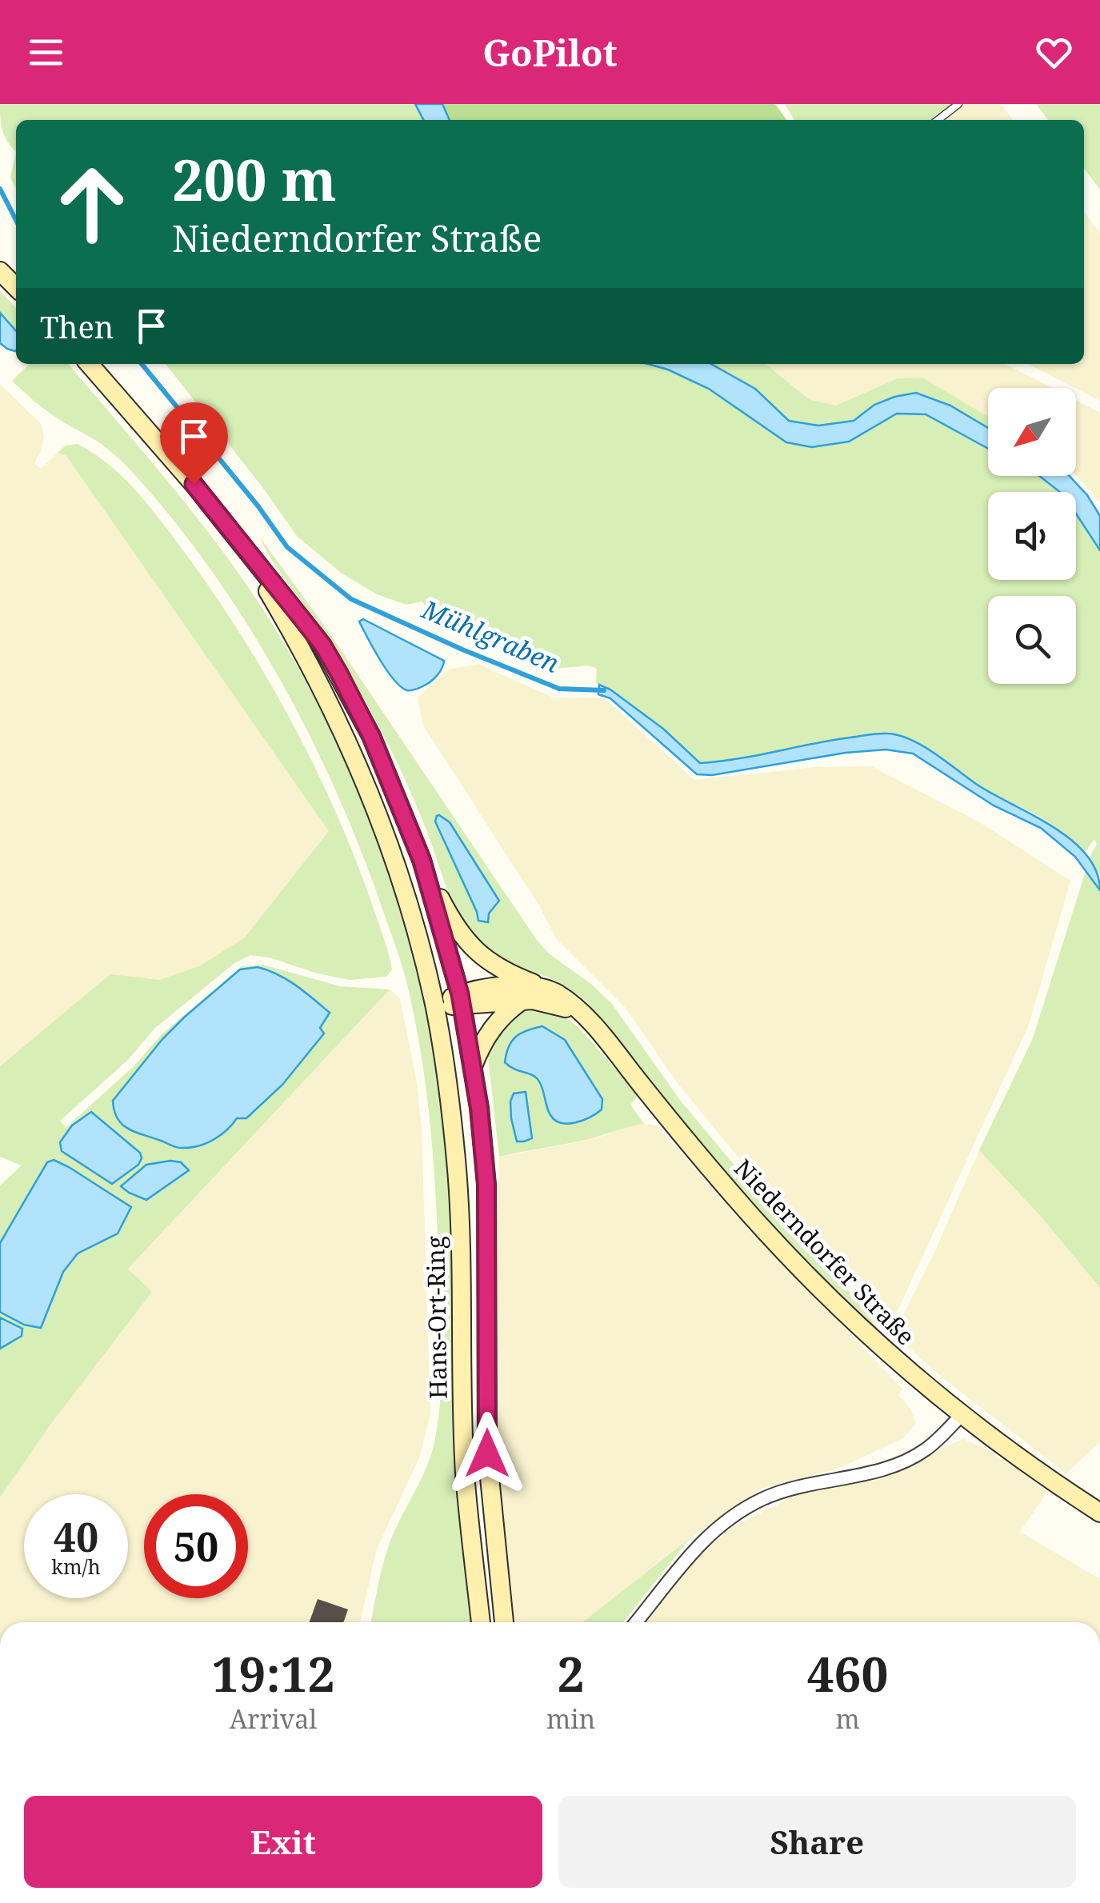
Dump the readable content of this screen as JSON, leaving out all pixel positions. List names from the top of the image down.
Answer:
{
  "streets": {
    "main road": ["Niederndorfer Straße", "Hans-Ort-Ring"]
  },
  "water": ["Mühlgraben"],
  "north": "bottom left",
  "page": {
    "header": "GoPilot",
    "turn": ["200 m", "Niederndorfer Straße"],
    "then": "Then",
    "speed": "40 km/h",
    "limit": "50",
    "eta": [
      "19:12",
      "Arrival",
      "2",
      "min",
      "460",
      "m"
    ],
    "buttons": ["Exit", "Share"]
  }
}
